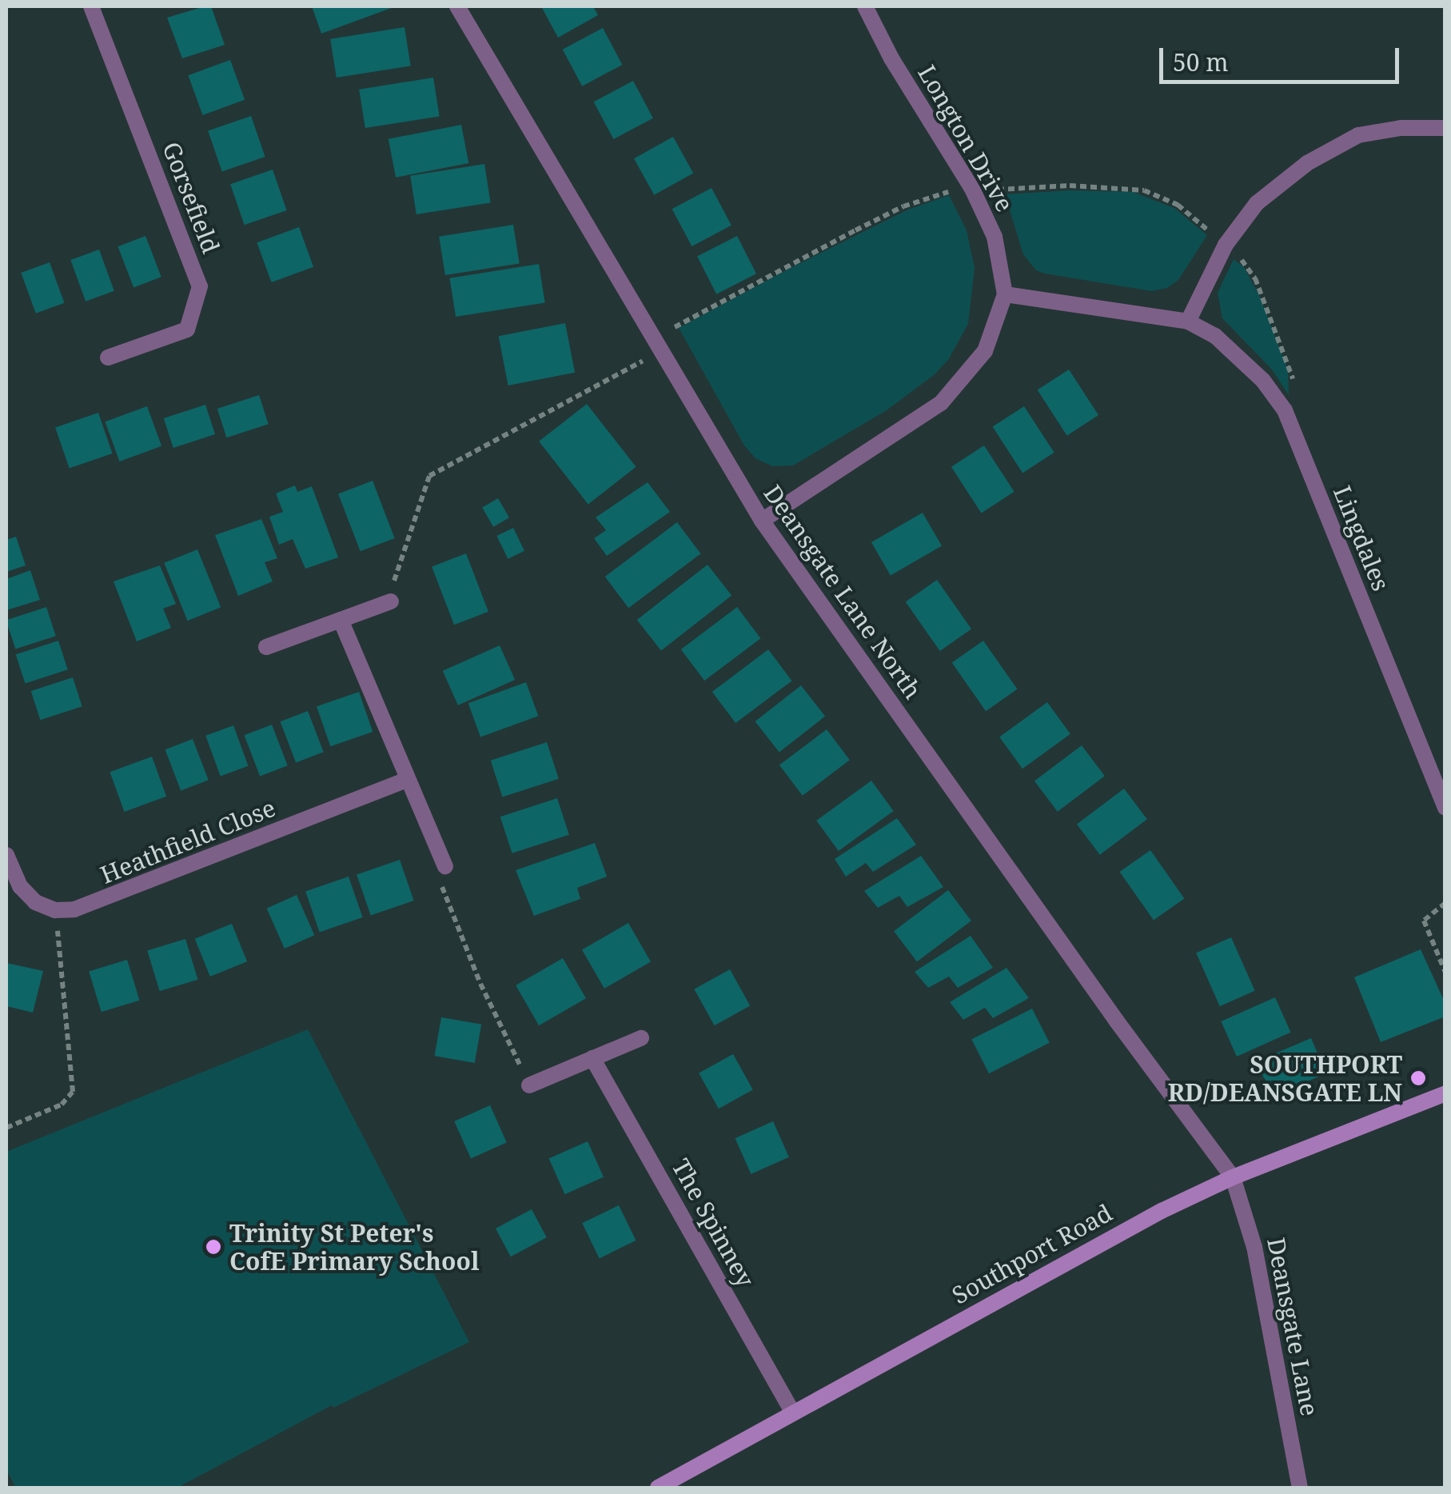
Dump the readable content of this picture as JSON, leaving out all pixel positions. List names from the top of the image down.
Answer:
{
  "streets": {
    "main road": ["Southport Road"],
    "street": [
      "Longton Drive",
      "Gorsefield",
      "Lingdales",
      "Deansgate Lane North",
      "Heathfield Close",
      "The Spinney",
      "Deansgate Lane"
    ]
  },
  "crossings": [
    ["Longton Drive", "Lingdales"],
    ["Longton Drive", "Deansgate Lane North"],
    ["Deansgate Lane North", "Southport Road"],
    ["Deansgate Lane North", "Deansgate Lane"],
    ["The Spinney", "Southport Road"],
    ["Southport Road", "Deansgate Lane"]
  ],
  "places": ["SOUTHPORT RD/DEANSGATE LN", "Trinity St Peter's CofE Primary School"],
  "scale_bar": "50 m"
}
